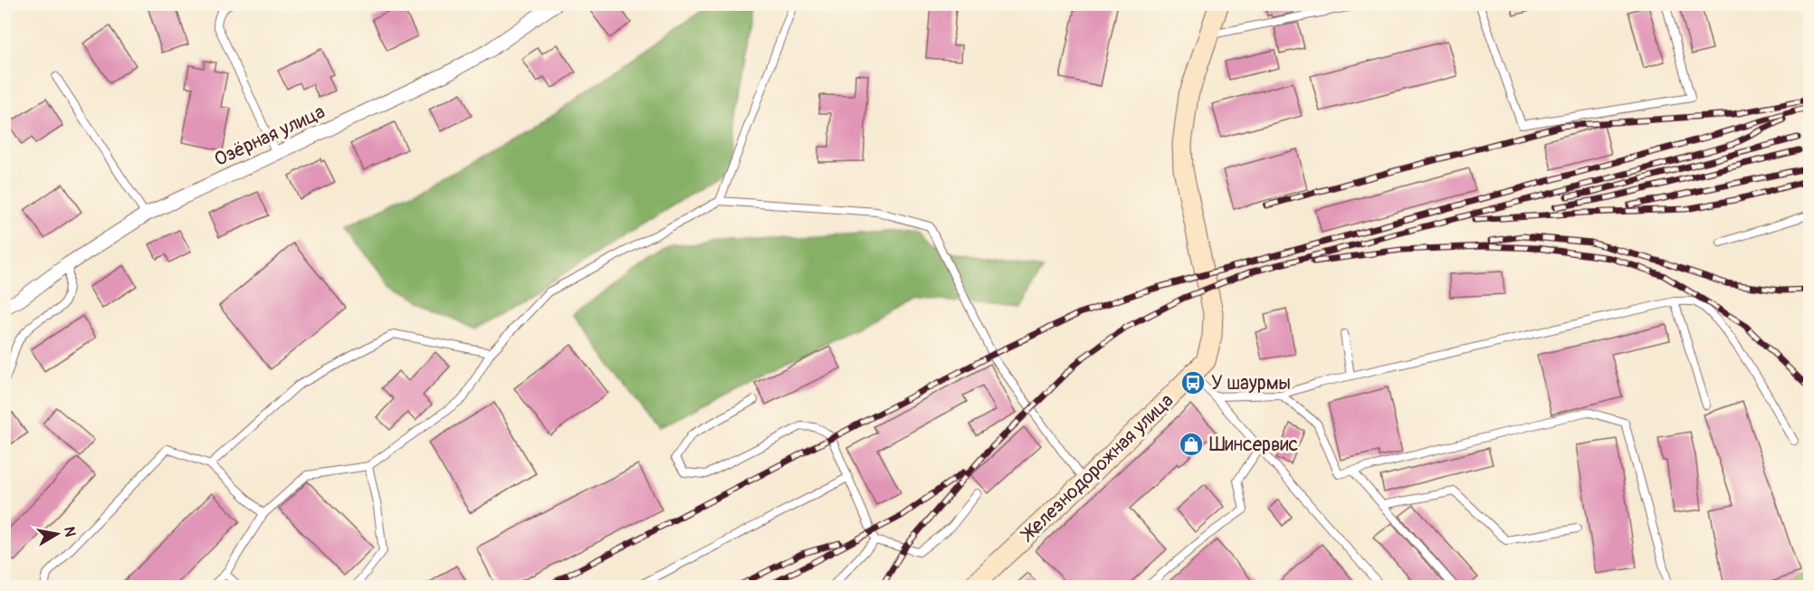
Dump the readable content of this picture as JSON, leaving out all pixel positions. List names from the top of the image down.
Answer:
{
  "streets": {
    "street": ["Озёрная улица", "Железнодорожная улица"]
  },
  "places": {
    "bus stop": ["У шаурмы"],
    "shop": ["Шинсервис"]
  },
  "north": "right"
}
